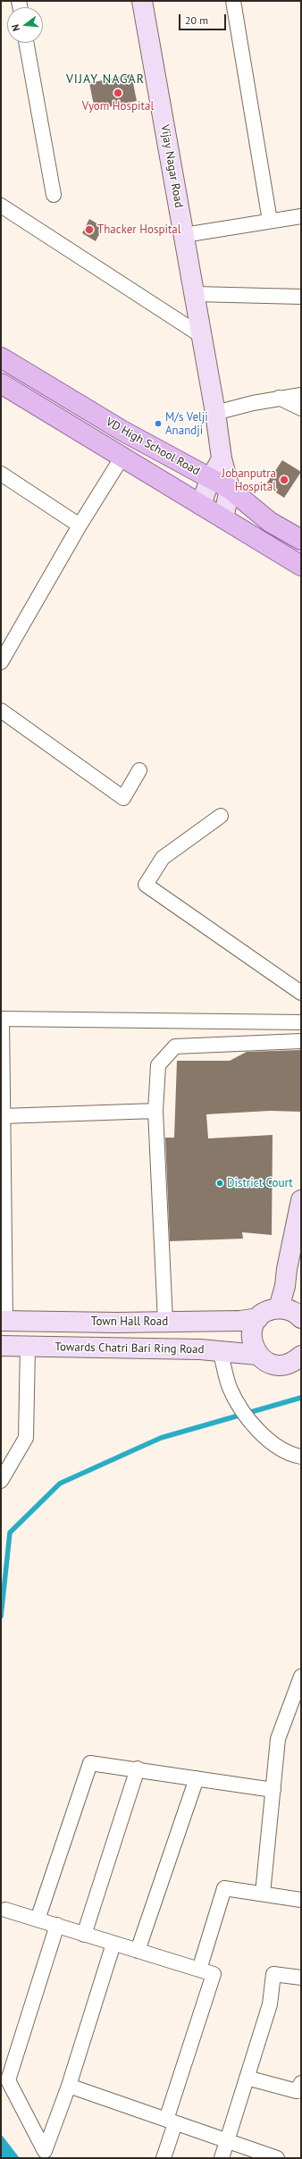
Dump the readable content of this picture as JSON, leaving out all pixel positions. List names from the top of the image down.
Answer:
{
  "streets": {
    "main road": ["VD High School Road"],
    "street": ["Vijay Nagar Road", "Town Hall Road", "Towards Chatri Bari Ring Road"]
  },
  "crossings": [
    ["Vijay Nagar Road", "VD High School Road"]
  ],
  "districts": ["VIJAY NAGAR"],
  "places": [
    "Vyom Hospital",
    "Thacker Hospital",
    "M/s Velji Anandji",
    "Jobanputra Hospital",
    "District Court"
  ],
  "scale_bar": "20 m",
  "north": "left"
}
